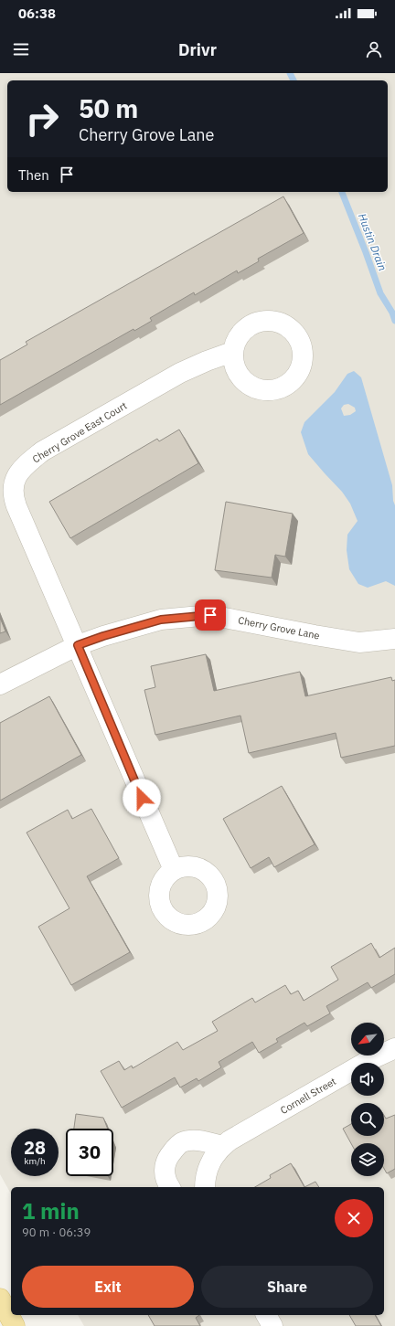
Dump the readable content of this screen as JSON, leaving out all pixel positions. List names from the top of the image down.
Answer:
{
  "streets": {
    "street": ["Cherry Grove East Court", "Cherry Grove Lane", "Cornell Street"]
  },
  "crossings": [
    ["Cherry Grove East Court", "Cherry Grove Lane"]
  ],
  "water": ["Hustin Drain"],
  "north": "bottom left",
  "page": {
    "status": "06:38",
    "header": "Drivr",
    "turn": ["50 m", "Cherry Grove Lane"],
    "then": "Then",
    "speed": "28 km/h",
    "limit": "30",
    "heading": ["1 min", "90 m · 06:39"],
    "buttons": ["Exit", "Share"]
  }
}
